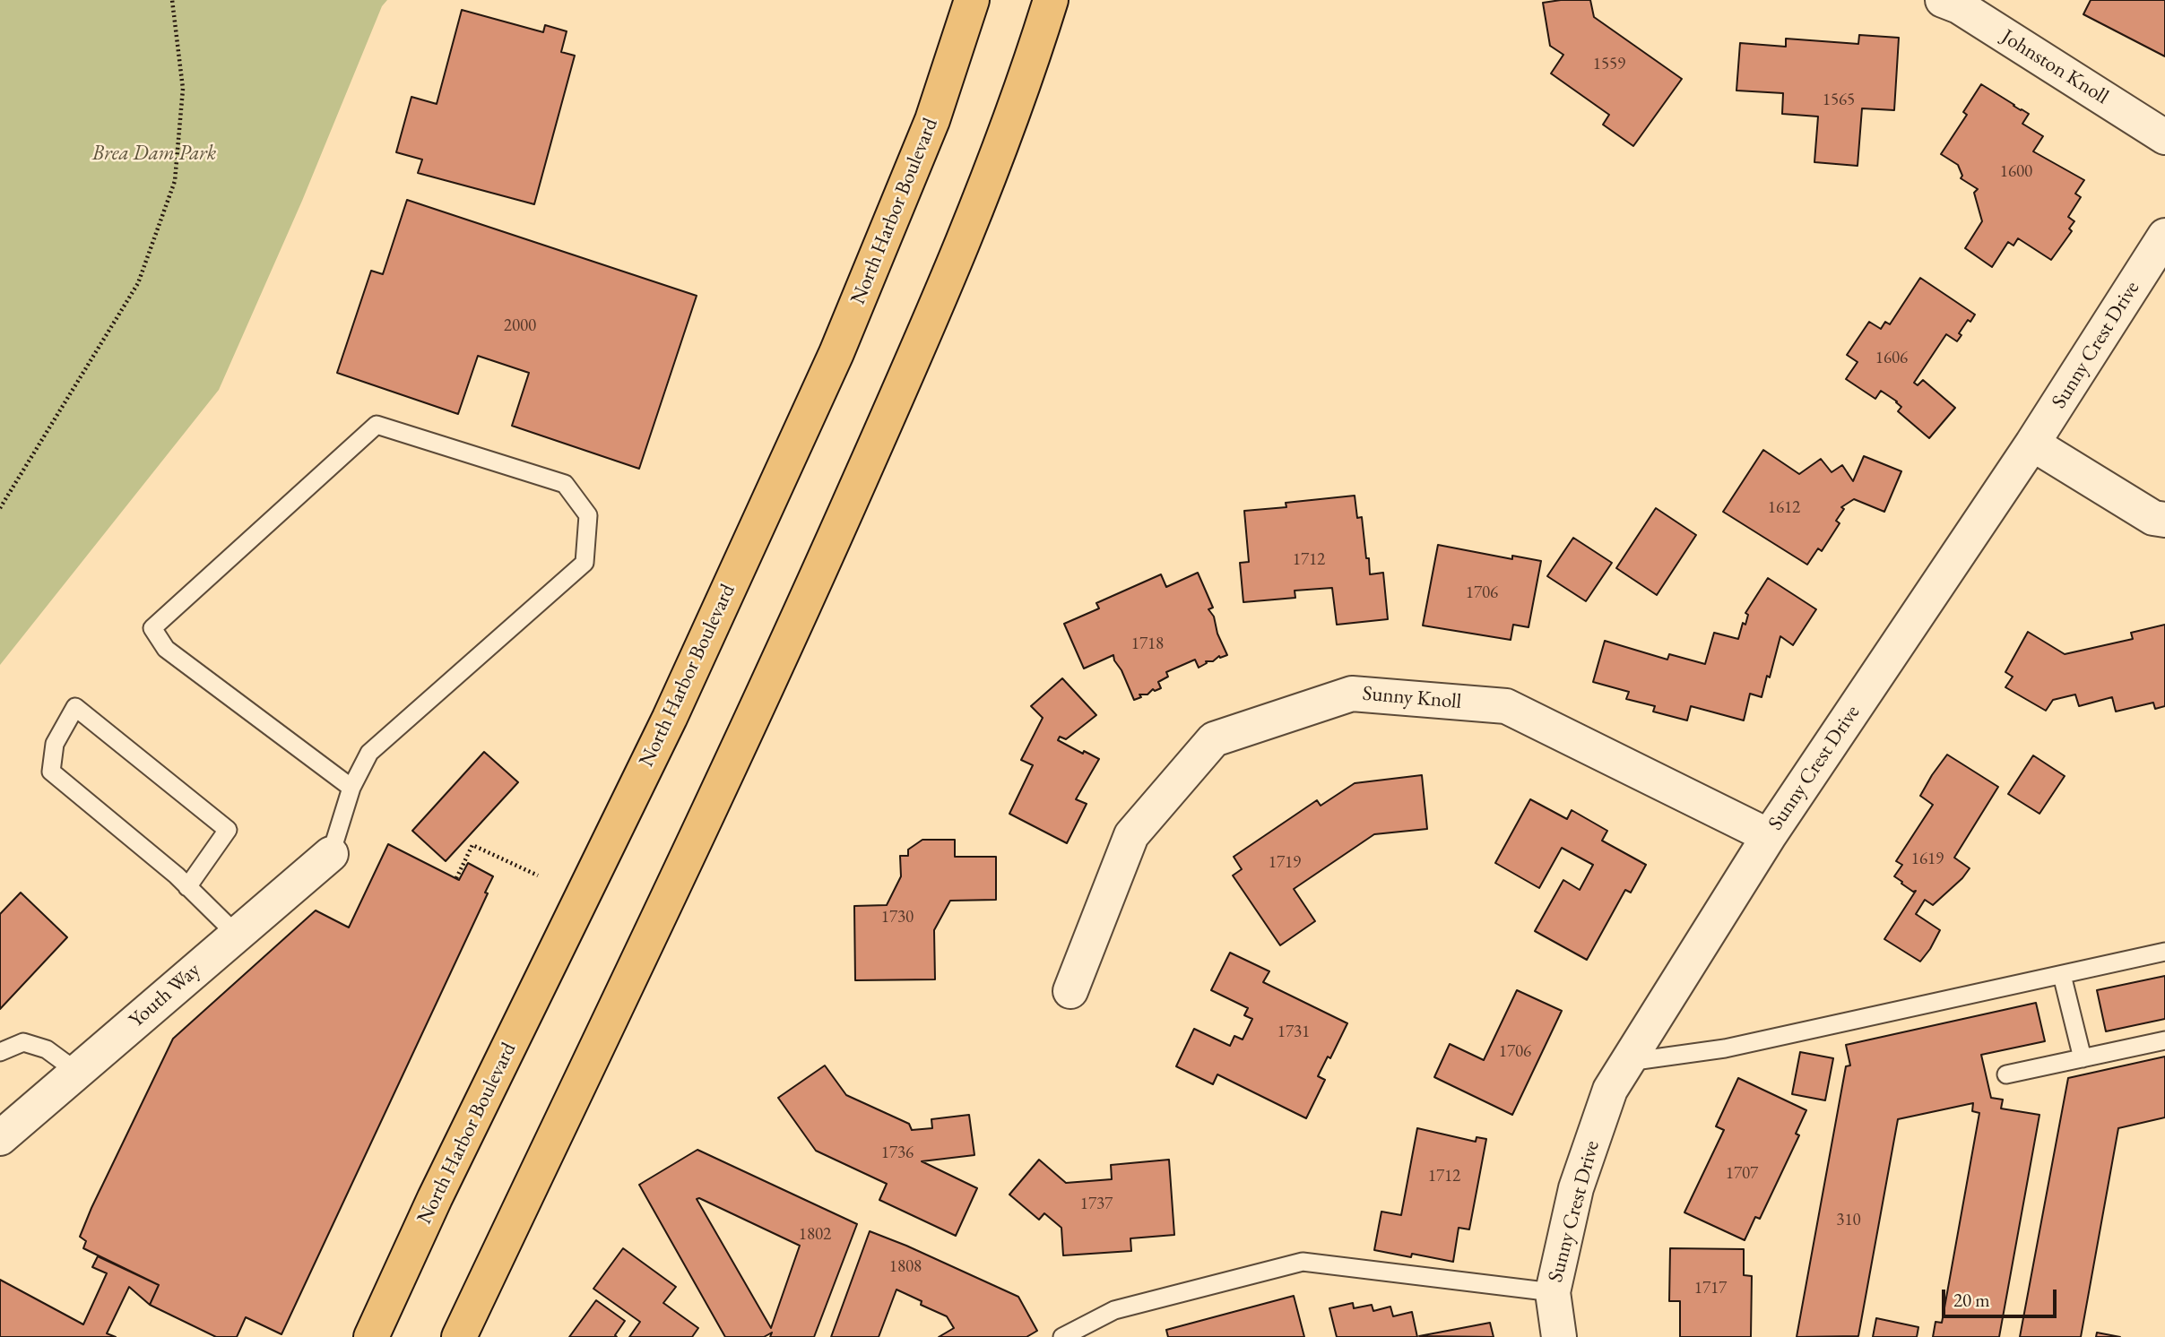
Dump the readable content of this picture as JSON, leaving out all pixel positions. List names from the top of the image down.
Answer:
{
  "streets": {
    "main road": ["North Harbor Boulevard"],
    "street": [
      "Johnston Knoll",
      "Sunny Crest Drive",
      "Sunny Knoll",
      "Youth Way"
    ]
  },
  "crossings": [
    ["Sunny Crest Drive", "Sunny Knoll"]
  ],
  "parks": ["Brea Dam Park"],
  "house_numbers": [
    "1559",
    "1565",
    "1600",
    "2000",
    "1606",
    "1612",
    "1712",
    "1706",
    "1718",
    "1619",
    "1719",
    "1730",
    "1731",
    "1706",
    "1736",
    "1707",
    "1712",
    "1737",
    "310",
    "1802",
    "1808",
    "1717"
  ],
  "scale_bar": "20 m"
}
